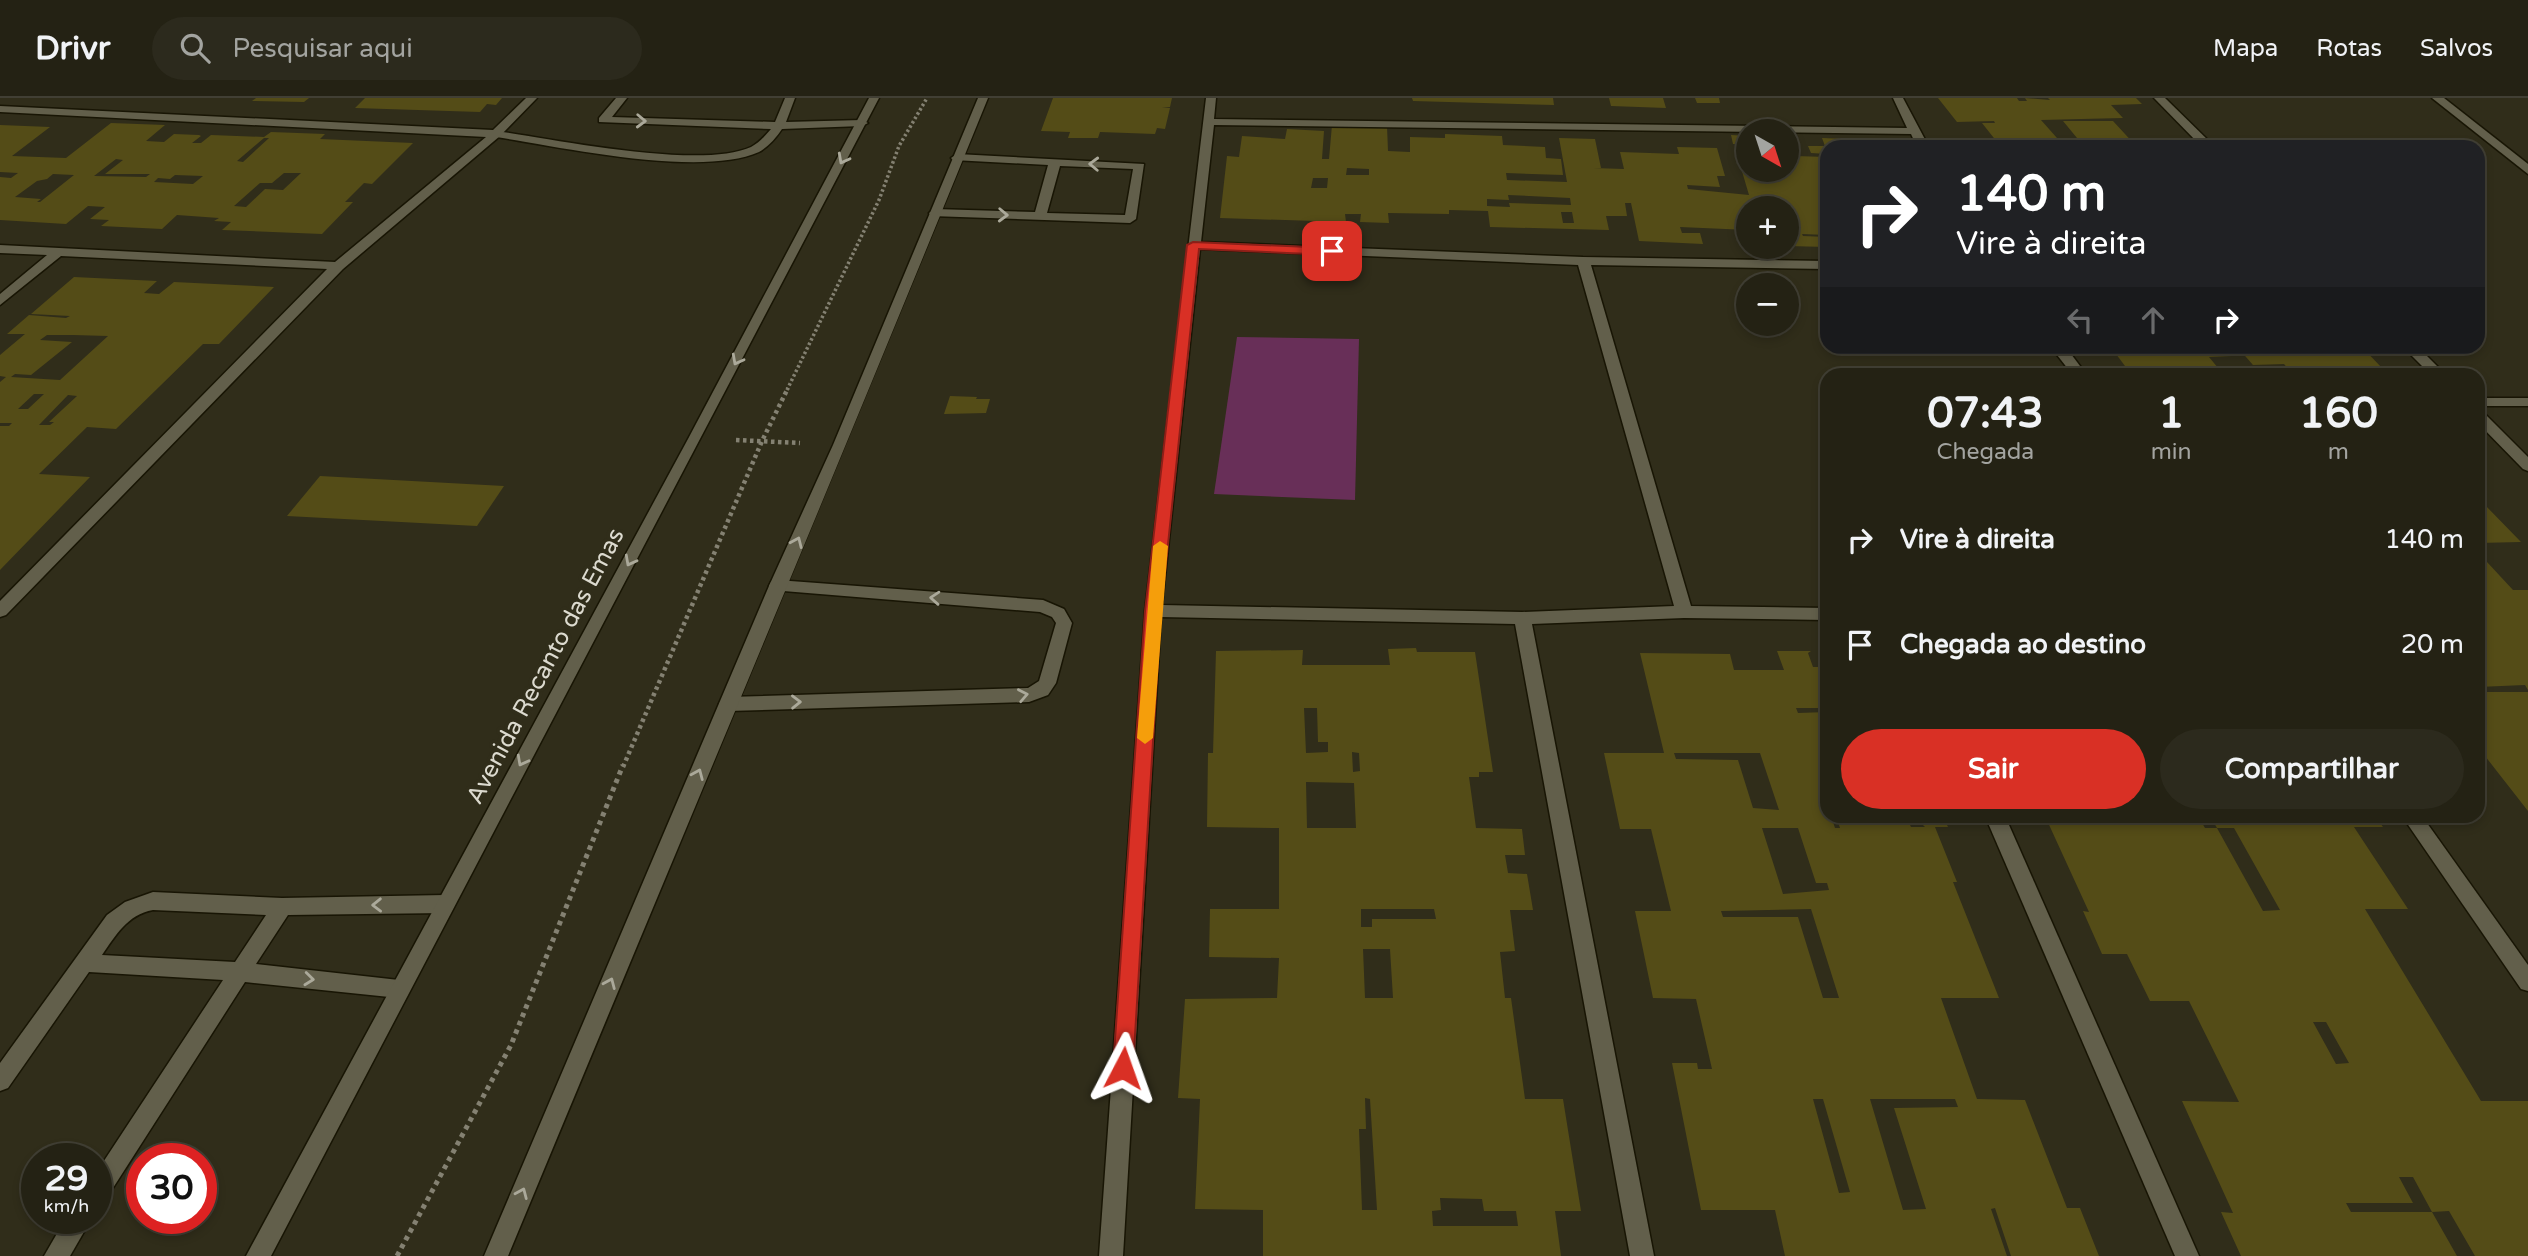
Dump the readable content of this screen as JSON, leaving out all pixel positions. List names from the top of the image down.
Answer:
{
  "streets": {
    "street": ["Avenida Recanto das Emas"]
  },
  "north": "bottom right",
  "page": {
    "header": "Drivr",
    "search": "Pesquisar aqui",
    "nav": ["Mapa", "Rotas", "Salvos"],
    "map_buttons": ["+", "−"],
    "turn": ["140 m", "Vire à direita"],
    "eta": [
      "07:43",
      "Chegada",
      "1",
      "min",
      "160",
      "m"
    ],
    "list": [
      {
        "name": "Vire à direita",
        "value": "140 m"
      },
      {
        "name": "Chegada ao destino",
        "value": "20 m"
      }
    ],
    "buttons": ["Sair", "Compartilhar"],
    "speed": "29 km/h",
    "limit": "30"
  }
}
